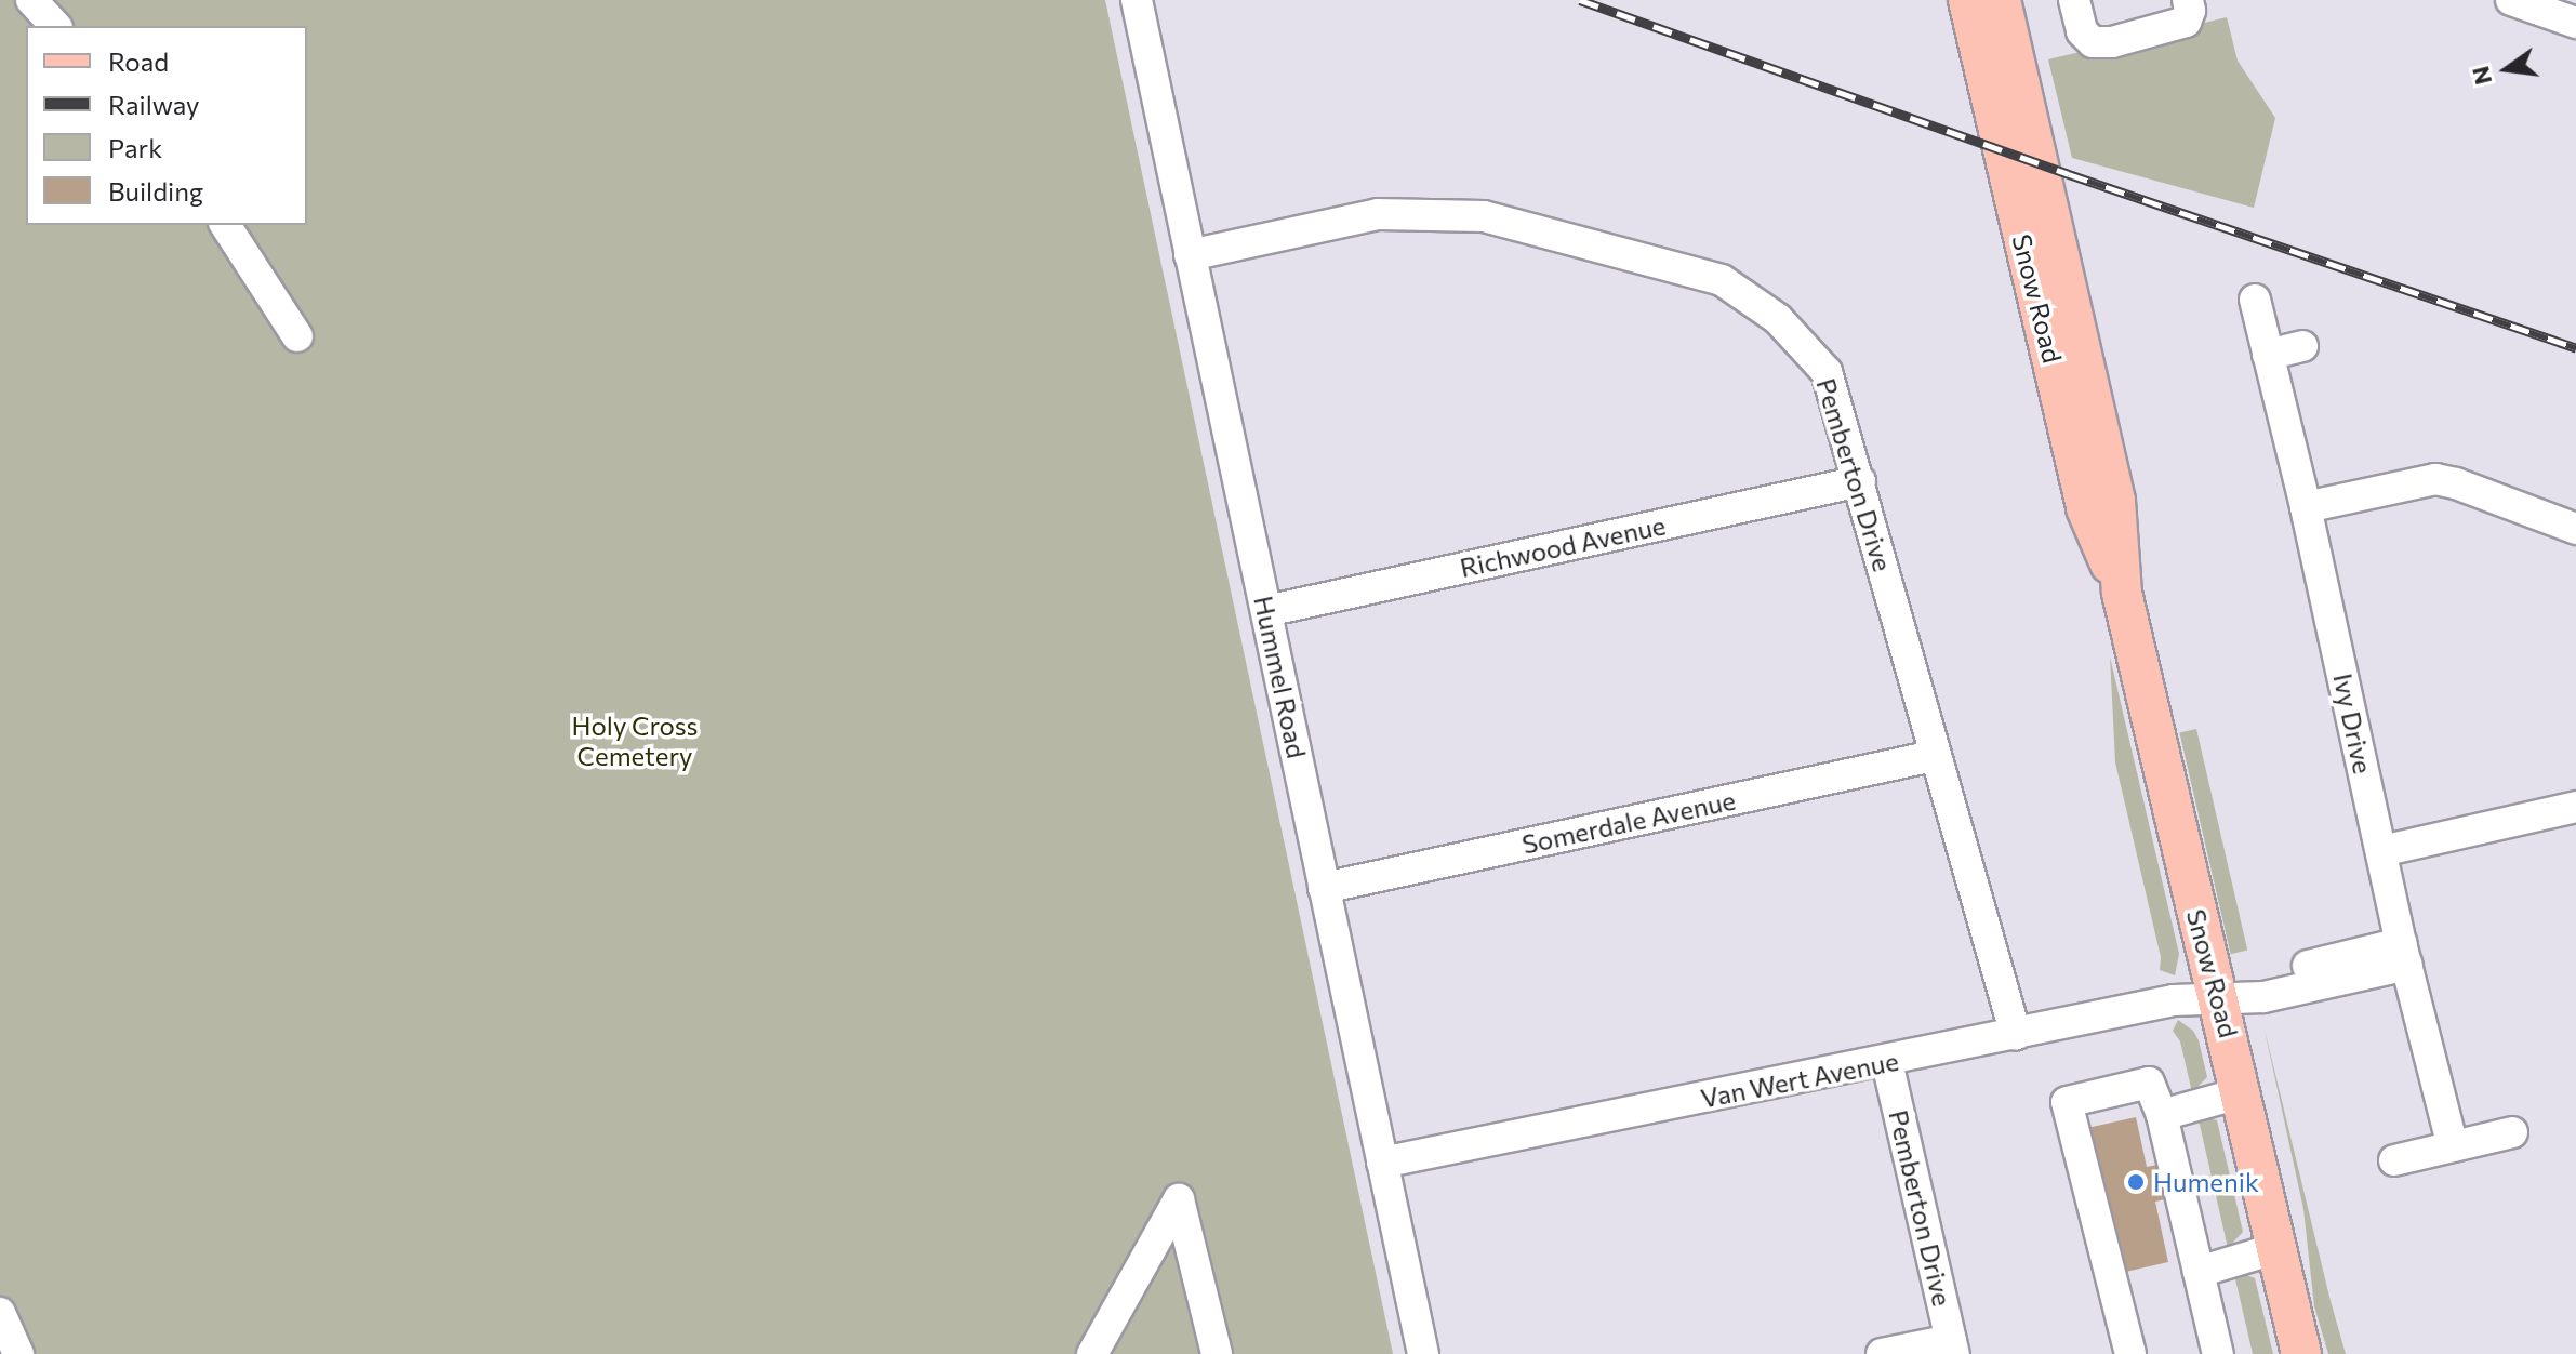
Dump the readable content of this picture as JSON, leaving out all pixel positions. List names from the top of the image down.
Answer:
{
  "streets": {
    "main road": ["Snow Road"],
    "street": [
      "Pemberton Drive",
      "Richwood Avenue",
      "Hummel Road",
      "Ivy Drive",
      "Somerdale Avenue",
      "Van Wert Avenue"
    ]
  },
  "crossings": [
    ["Snow Road", "Van Wert Avenue"],
    ["Pemberton Drive", "Richwood Avenue"],
    ["Pemberton Drive", "Hummel Road"],
    ["Pemberton Drive", "Somerdale Avenue"],
    ["Pemberton Drive", "Van Wert Avenue"],
    ["Richwood Avenue", "Hummel Road"],
    ["Hummel Road", "Somerdale Avenue"],
    ["Hummel Road", "Van Wert Avenue"],
    ["Ivy Drive", "Van Wert Avenue"]
  ],
  "parks": ["Holy Cross Cemetery"],
  "places": ["Humenik"],
  "legend": [
    "Road",
    "Railway",
    "Park",
    "Building"
  ],
  "north": "left"
}
